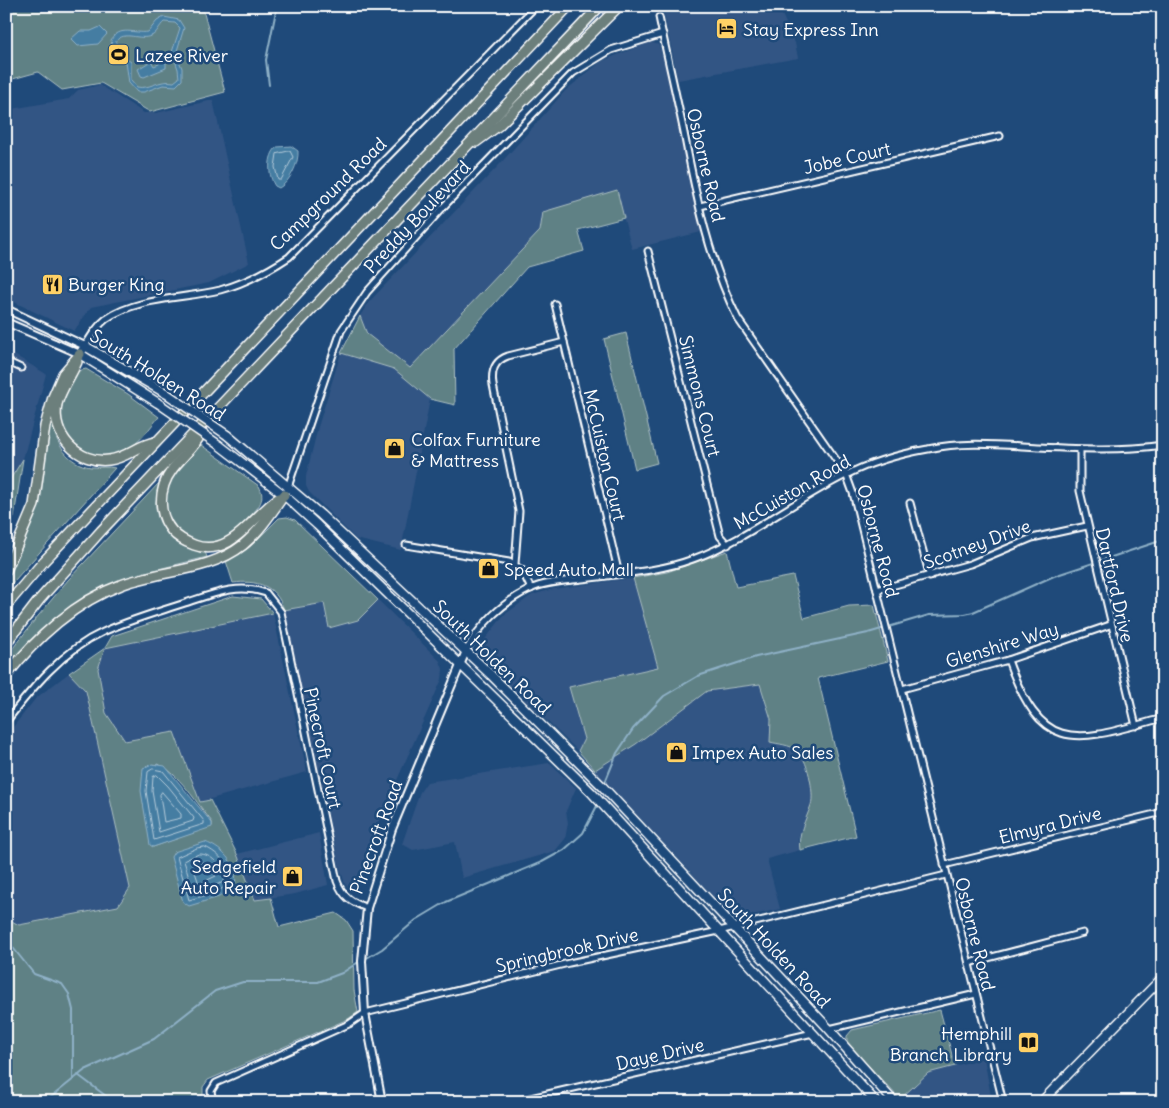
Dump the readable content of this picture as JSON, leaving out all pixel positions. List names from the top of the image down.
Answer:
{
  "streets": {
    "main road": ["South Holden Road"],
    "street": [
      "Jobe Court",
      "Osborne Road",
      "Campground Road",
      "Preddy Boulevard",
      "Simmons Court",
      "McCuiston Court",
      "McCuiston Road",
      "Scotney Drive",
      "Dartford Drive",
      "Glenshire Way",
      "Pinecroft Court",
      "Elmyra Drive",
      "Pinecroft Road",
      "Springbrook Drive",
      "Daye Drive"
    ]
  },
  "crossings": [
    ["Jobe Court", "Osborne Road"],
    ["Osborne Road", "Preddy Boulevard"],
    ["Osborne Road", "McCuiston Road"],
    ["Osborne Road", "Scotney Drive"],
    ["Osborne Road", "Glenshire Way"],
    ["Osborne Road", "Elmyra Drive"],
    ["Osborne Road", "Springbrook Drive"],
    ["Campground Road", "South Holden Road"],
    ["Preddy Boulevard", "South Holden Road"],
    ["South Holden Road", "McCuiston Road"],
    ["South Holden Road", "Pinecroft Road"],
    ["South Holden Road", "Springbrook Drive"],
    ["South Holden Road", "Daye Drive"],
    ["Simmons Court", "McCuiston Road"],
    ["McCuiston Court", "McCuiston Road"],
    ["McCuiston Road", "Dartford Drive"],
    ["McCuiston Road", "Pinecroft Road"],
    ["Scotney Drive", "Dartford Drive"],
    ["Dartford Drive", "Glenshire Way"],
    ["Pinecroft Court", "Pinecroft Road"],
    ["Pinecroft Road", "Springbrook Drive"]
  ],
  "places": {
    "hotel": ["Stay Express Inn"],
    "sports": ["Lazee River"],
    "restaurant": ["Burger King"],
    "shop": [
      "Colfax Furniture & Mattress",
      "Speed Auto Mall",
      "Impex Auto Sales",
      "Sedgefield Auto Repair"
    ],
    "library": ["Hemphill Branch Library"]
  }
}
